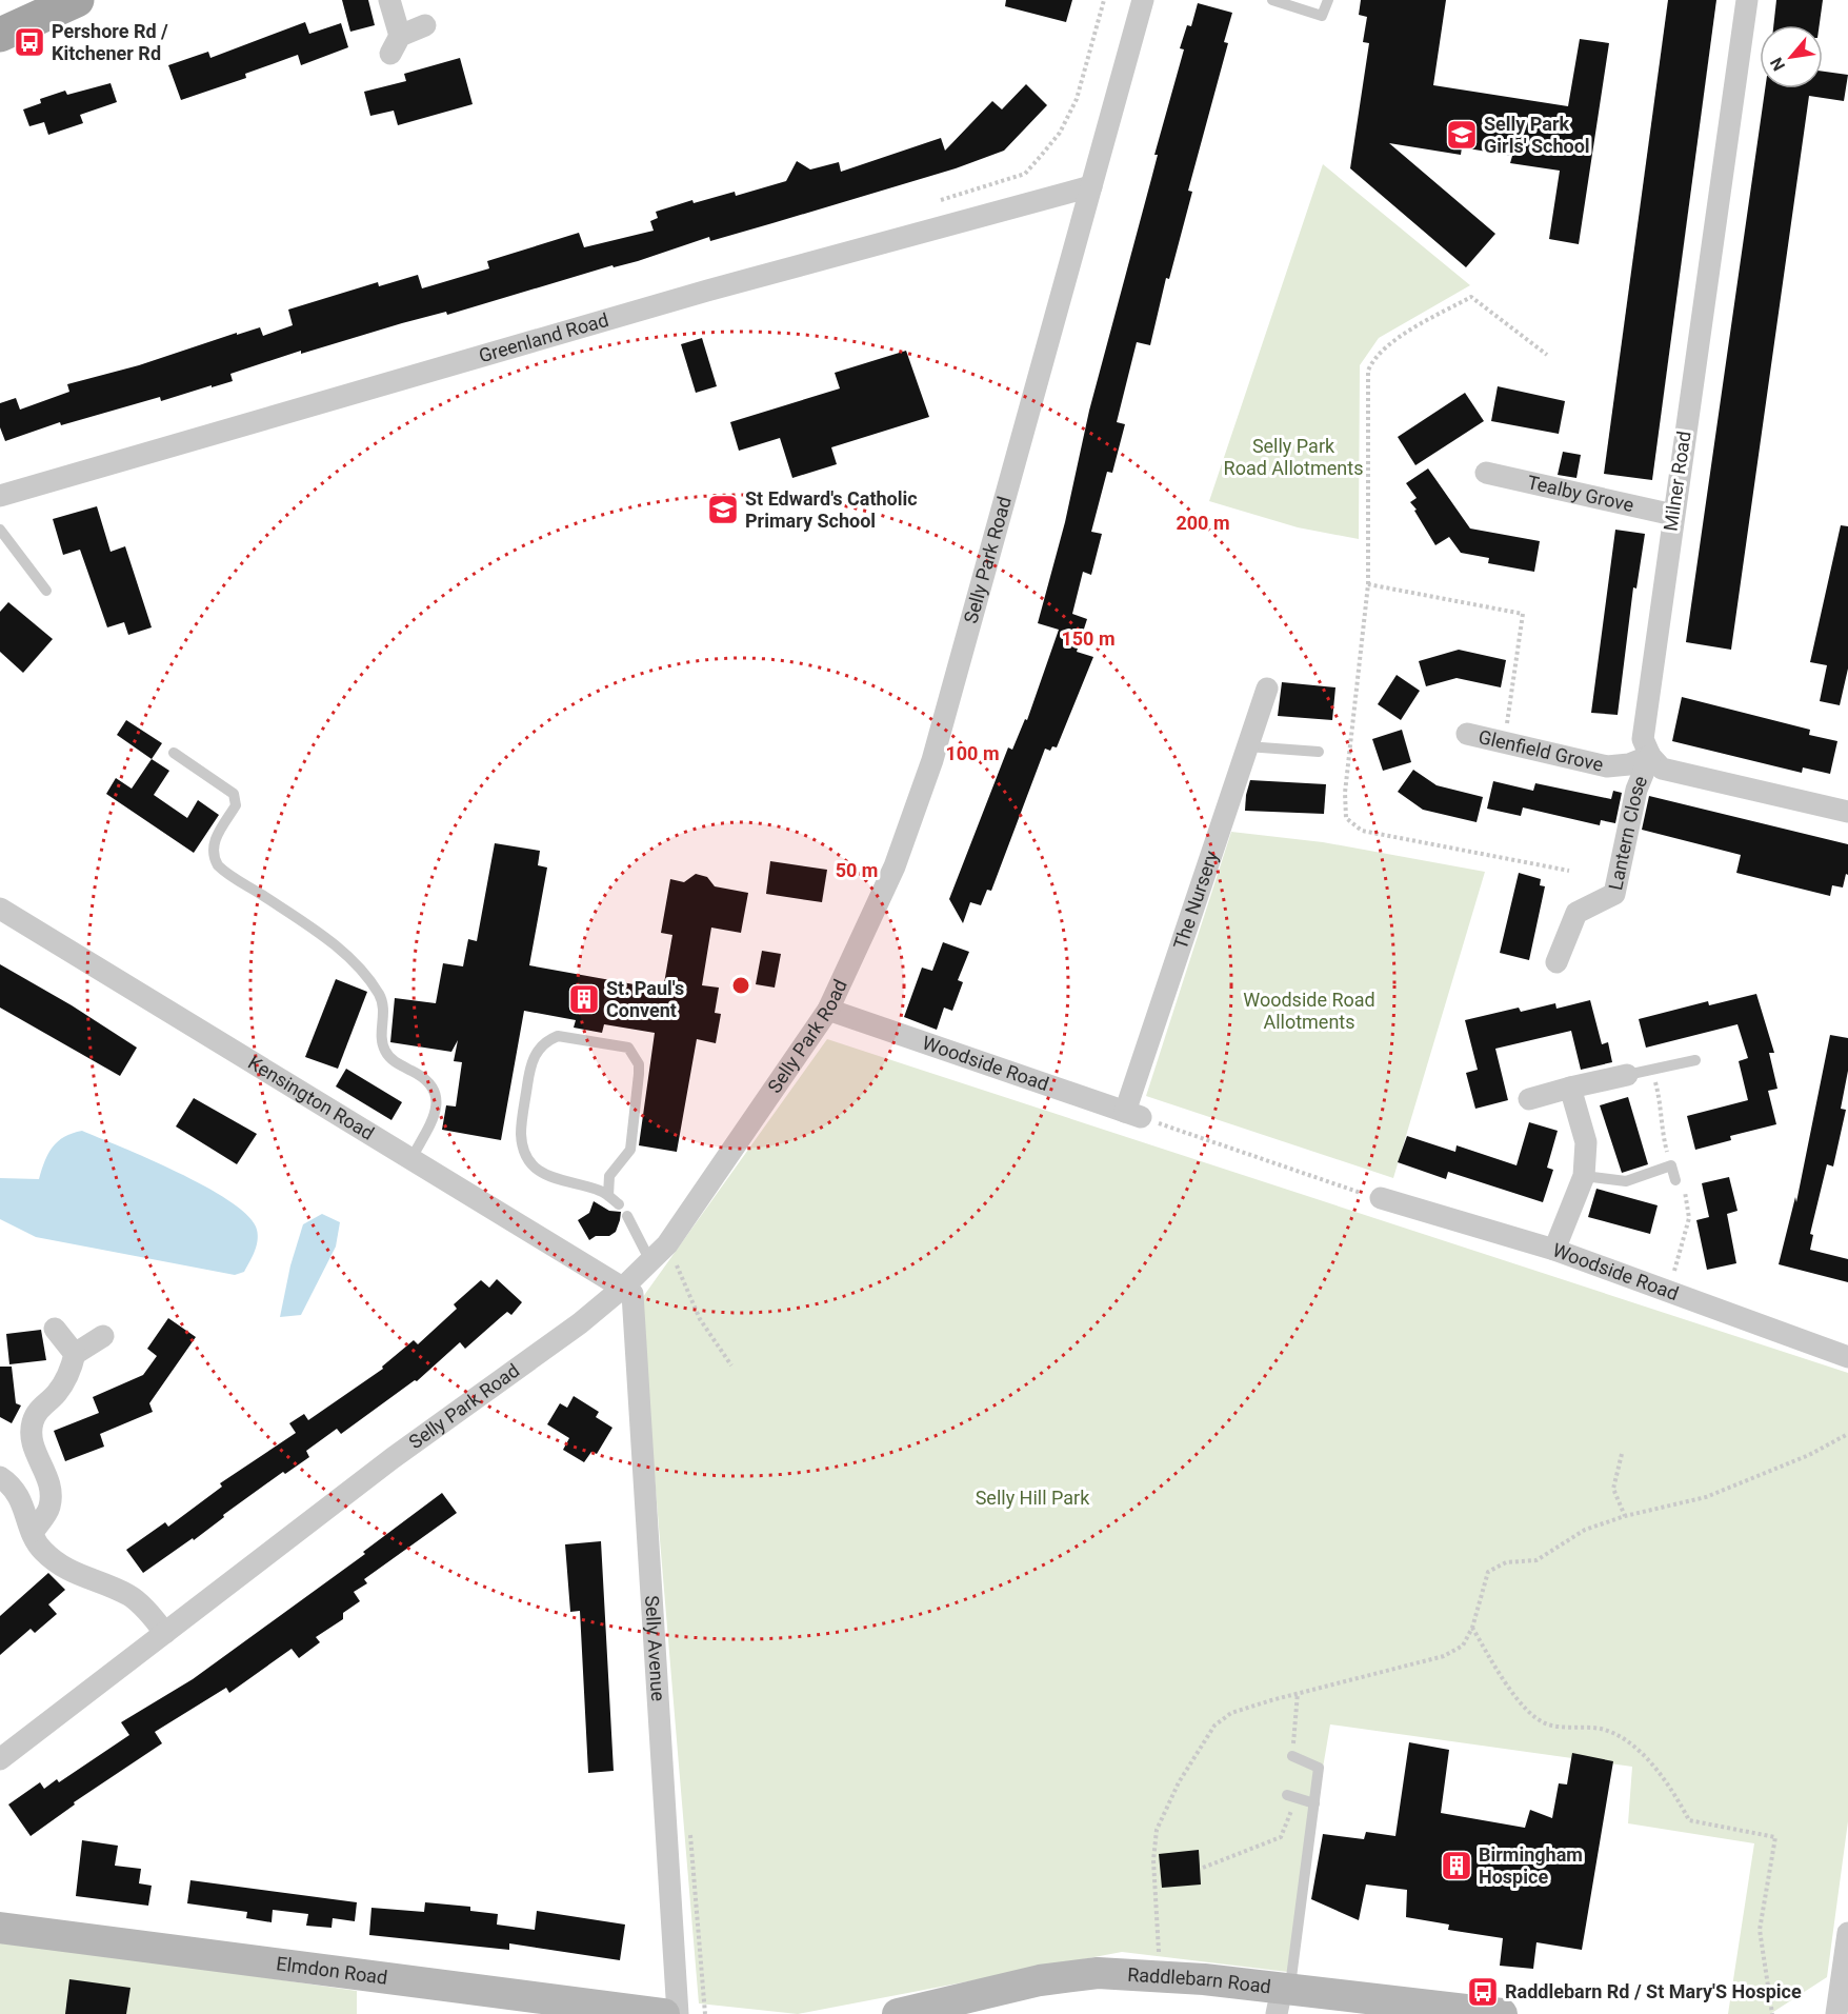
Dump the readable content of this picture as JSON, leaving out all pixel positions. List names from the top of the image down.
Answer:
{
  "streets": {
    "street": [
      "Greenland Road",
      "Milner Road",
      "Tealby Grove",
      "Selly Park Road",
      "Glenfield Grove",
      "Lantern Close",
      "The Nursery",
      "Woodside Road",
      "Kensington Road",
      "Selly Avenue",
      "Elmdon Road",
      "Raddlebarn Road"
    ]
  },
  "crossings": [
    ["Greenland Road", "Selly Park Road"],
    ["Milner Road", "Tealby Grove"],
    ["Milner Road", "Glenfield Grove"],
    ["Milner Road", "Lantern Close"],
    ["Selly Park Road", "Woodside Road"],
    ["Selly Park Road", "Kensington Road"],
    ["Selly Park Road", "Selly Avenue"],
    ["Glenfield Grove", "Lantern Close"],
    ["The Nursery", "Woodside Road"],
    ["Kensington Road", "Selly Avenue"]
  ],
  "parks": ["Selly Park Road Allotments", "Woodside Road Allotments", "Selly Hill Park"],
  "places": {
    "bus stop": ["Pershore Rd / Kitchener Rd", "Raddlebarn Rd / St Mary'S Hospice"],
    "school or university": ["Selly Park Girls' School", "St Edward's Catholic Primary School"],
    "building": ["St. Paul's Convent", "Birmingham Hospice"]
  },
  "north": "bottom left",
  "rings": [
    "200 m",
    "150 m",
    "100 m",
    "50 m"
  ]
}
